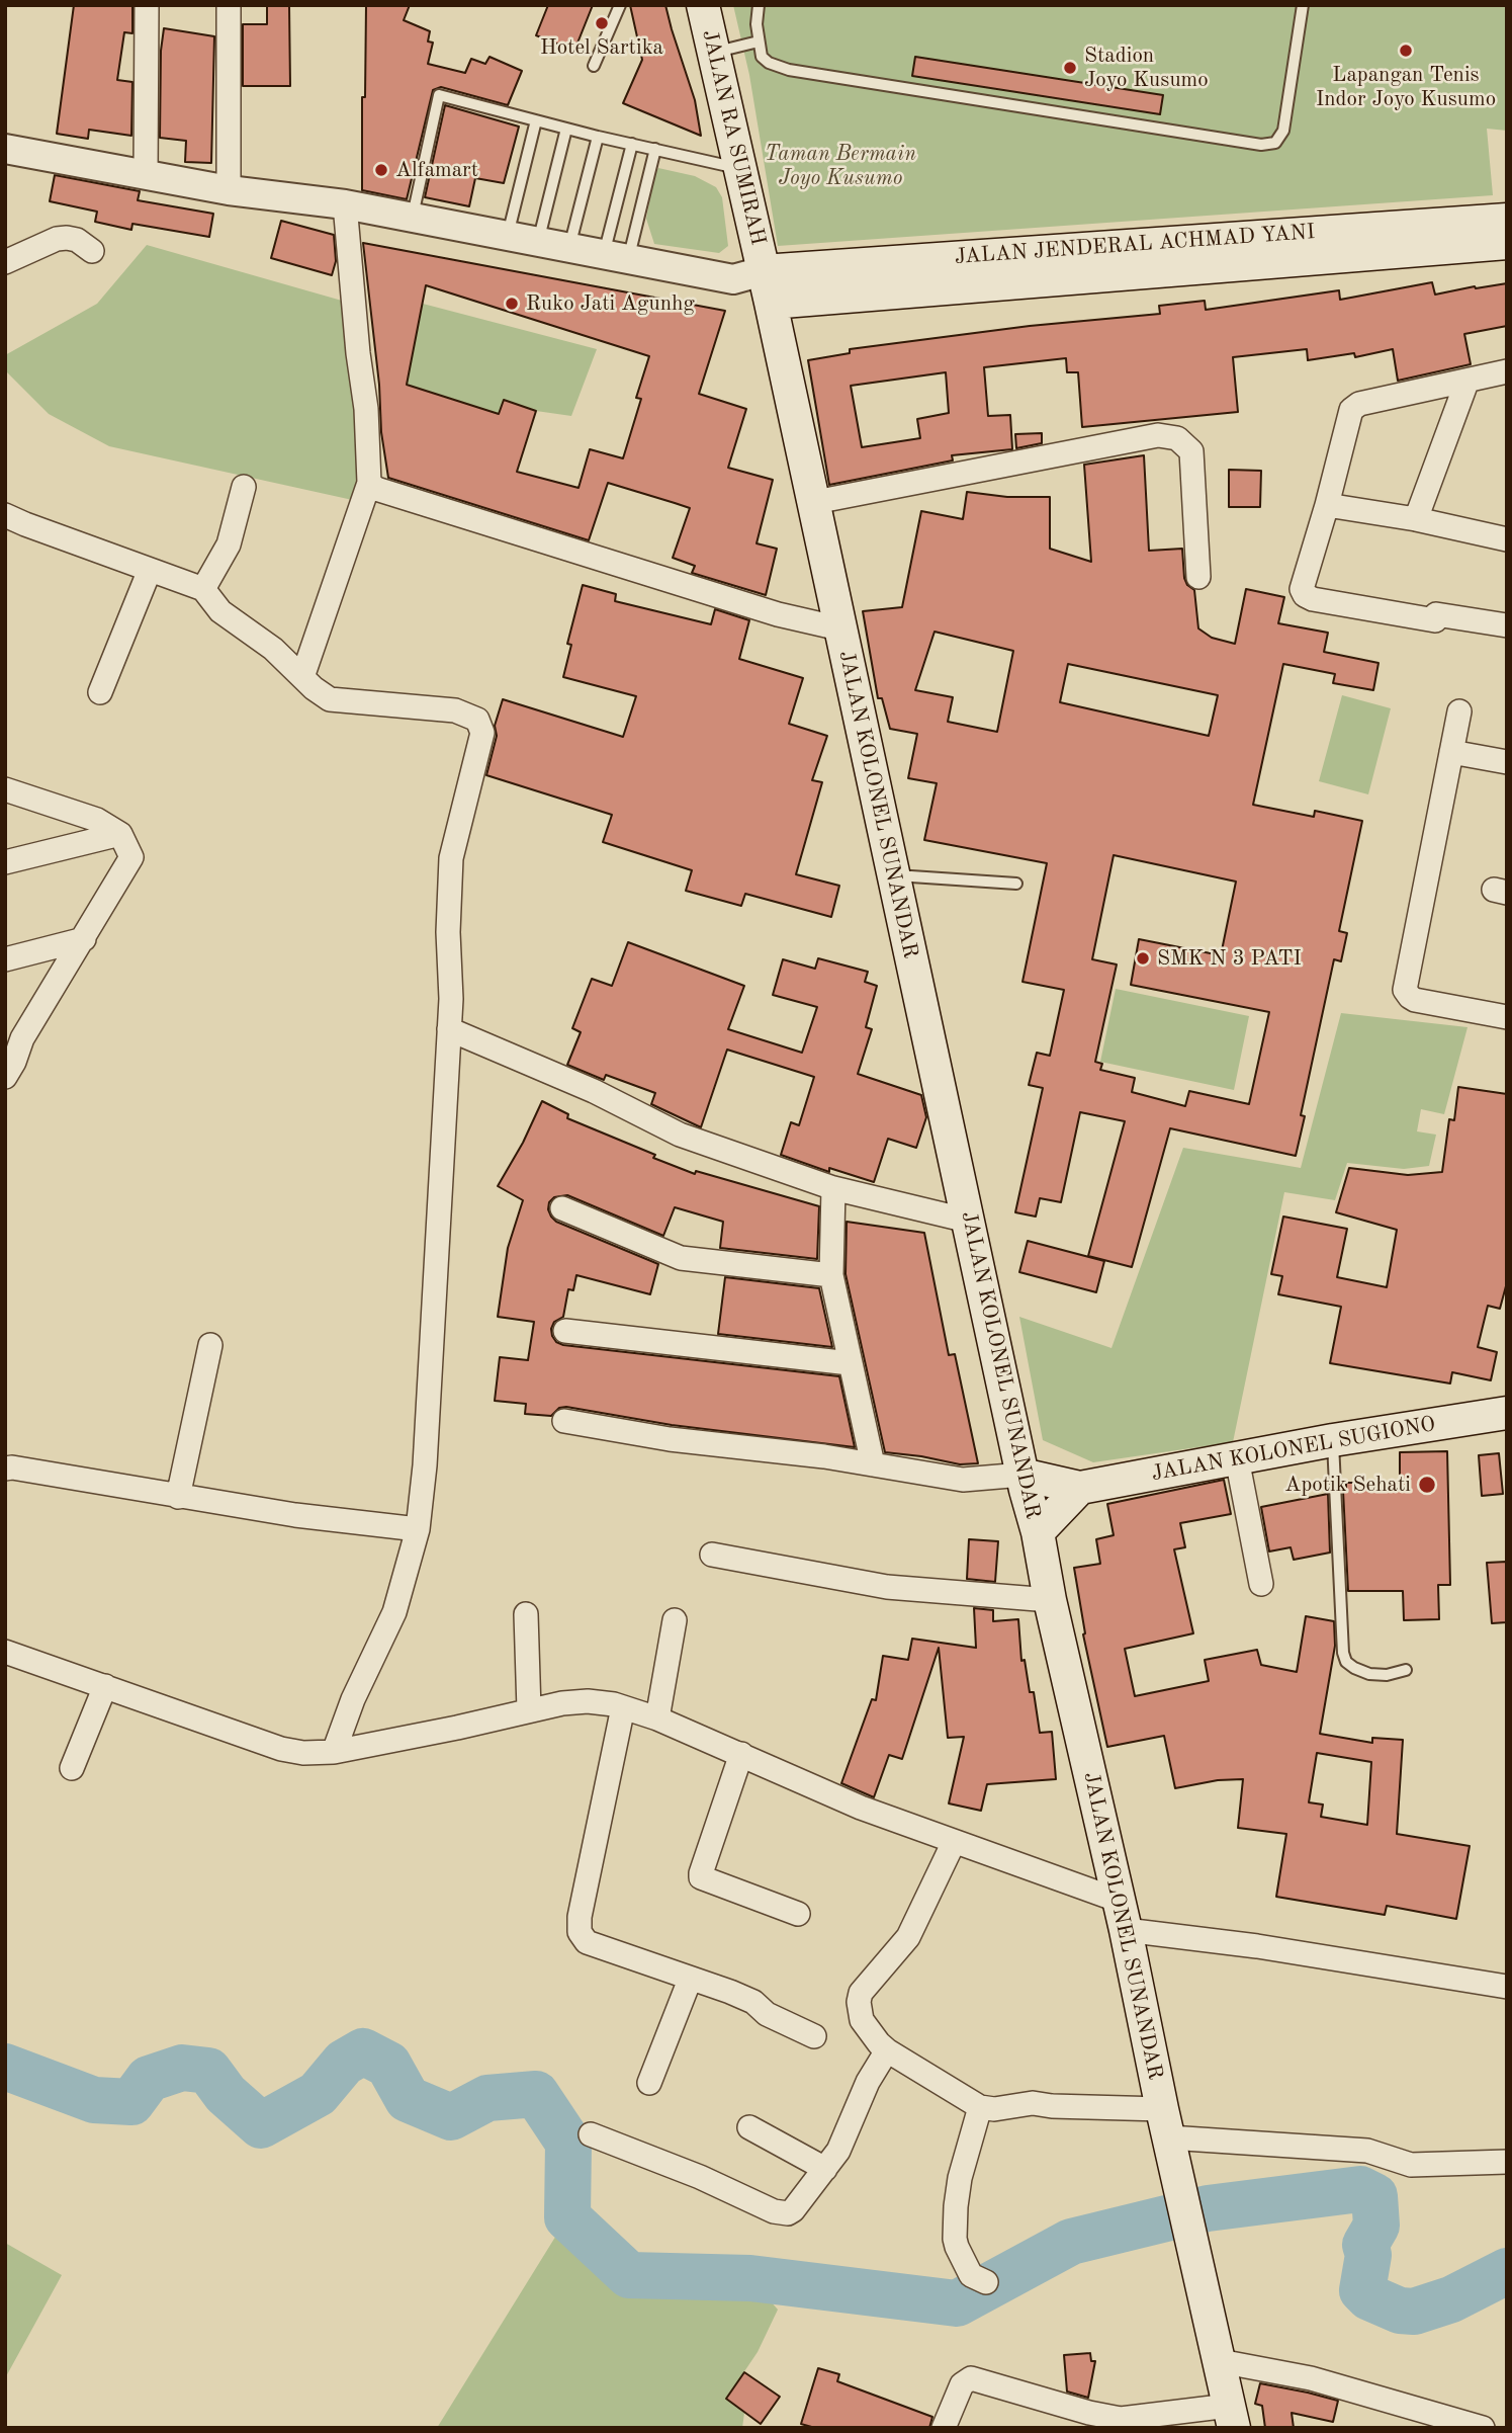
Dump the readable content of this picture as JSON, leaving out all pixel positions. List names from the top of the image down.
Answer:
{
  "streets": {
    "main road": [
      "JALAN RA SUMIRAH",
      "JALAN JENDERAL ACHMAD YANI",
      "JALAN KOLONEL SUNANDAR",
      "JALAN KOLONEL SUGIONO"
    ]
  },
  "crossings": [
    ["JALAN RA SUMIRAH", "JALAN JENDERAL ACHMAD YANI"],
    ["JALAN RA SUMIRAH", "JALAN KOLONEL SUNANDAR"],
    ["JALAN JENDERAL ACHMAD YANI", "JALAN KOLONEL SUNANDAR"],
    ["JALAN KOLONEL SUNANDAR", "JALAN KOLONEL SUGIONO"]
  ],
  "parks": ["Taman Bermain Joyo Kusumo"],
  "places": [
    "Hotel Sartika",
    "Lapangan Tenis Indor Joyo Kusumo",
    "Stadion Joyo Kusumo",
    "Alfamart",
    "Ruko Jati Agunhg",
    "SMK N 3 PATI",
    "Apotik Sehati"
  ]
}
